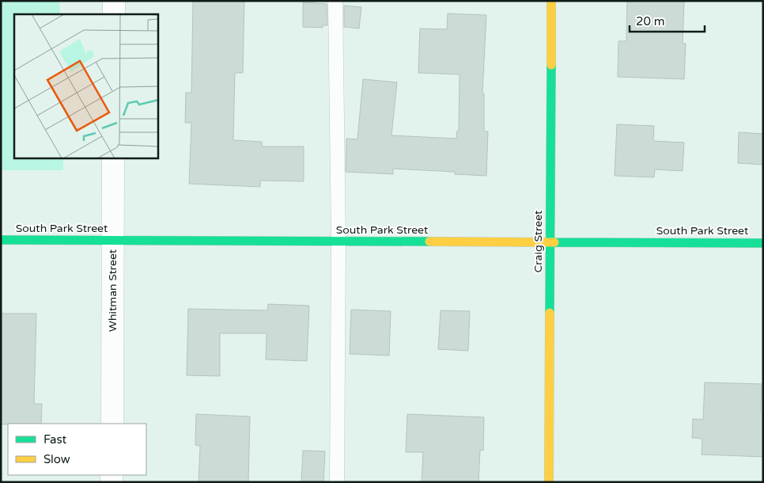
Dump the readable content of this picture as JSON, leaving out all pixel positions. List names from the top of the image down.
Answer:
{
  "streets": {
    "main road": ["South Park Street", "Craig Street"],
    "street": ["Whitman Street"]
  },
  "crossings": [
    ["South Park Street", "Craig Street"],
    ["South Park Street", "Whitman Street"]
  ],
  "legend": ["Fast", "Slow"],
  "scale_bar": "20 m"
}
